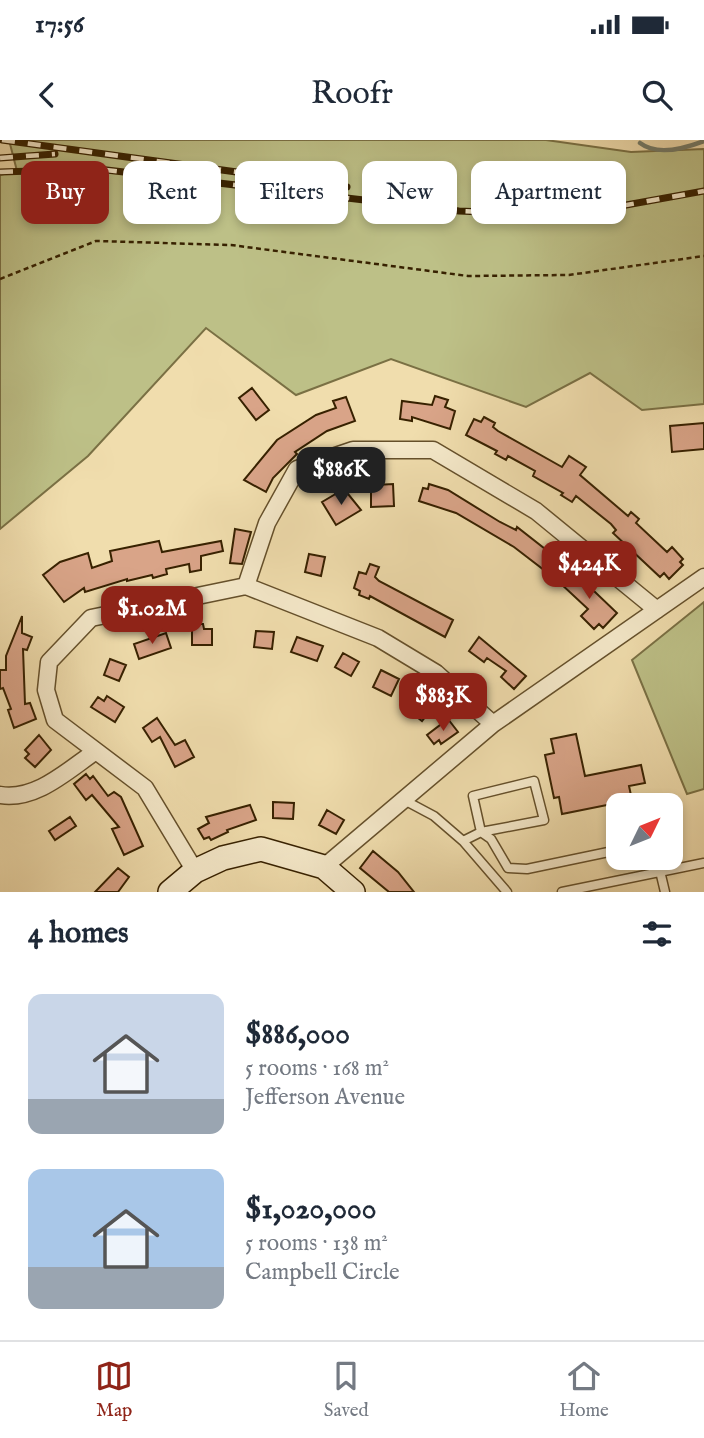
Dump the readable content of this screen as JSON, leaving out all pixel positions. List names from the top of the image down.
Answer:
{
  "north": "top right",
  "page": {
    "status": "17:56",
    "header": "Roofr",
    "chip": [
      "Buy",
      "Rent",
      "Filters",
      "New",
      "Apartment"
    ],
    "price": [
      "$886K",
      "$424K",
      "$1.02M",
      "$883K"
    ],
    "heading": "4 homes",
    "list": [
      {
        "name": "$886,000",
        "note": "5 rooms · 168 m² · Jefferson Avenue"
      },
      {
        "name": "$1,020,000",
        "note": "5 rooms · 138 m² · Campbell Circle"
      }
    ],
    "tabs": ["Map", "Saved", "Home"]
  }
}
